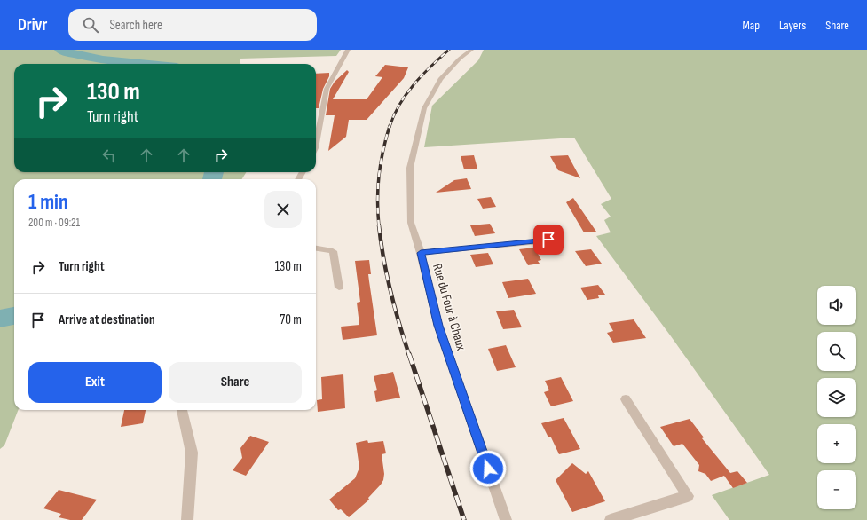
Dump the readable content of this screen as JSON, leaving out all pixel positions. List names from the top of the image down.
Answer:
{
  "streets": {
    "street": ["Rue du Four à Chaux"]
  },
  "page": {
    "header": "Drivr",
    "search": "Search here",
    "nav": ["Map", "Layers", "Share"],
    "turn": ["130 m", "Turn right"],
    "heading": ["1 min", "200 m · 09:21"],
    "list": [
      {
        "name": "Turn right",
        "value": "130 m"
      },
      {
        "name": "Arrive at destination",
        "value": "70 m"
      }
    ],
    "map_buttons": ["+", "−"],
    "buttons": ["Exit", "Share"]
  }
}
